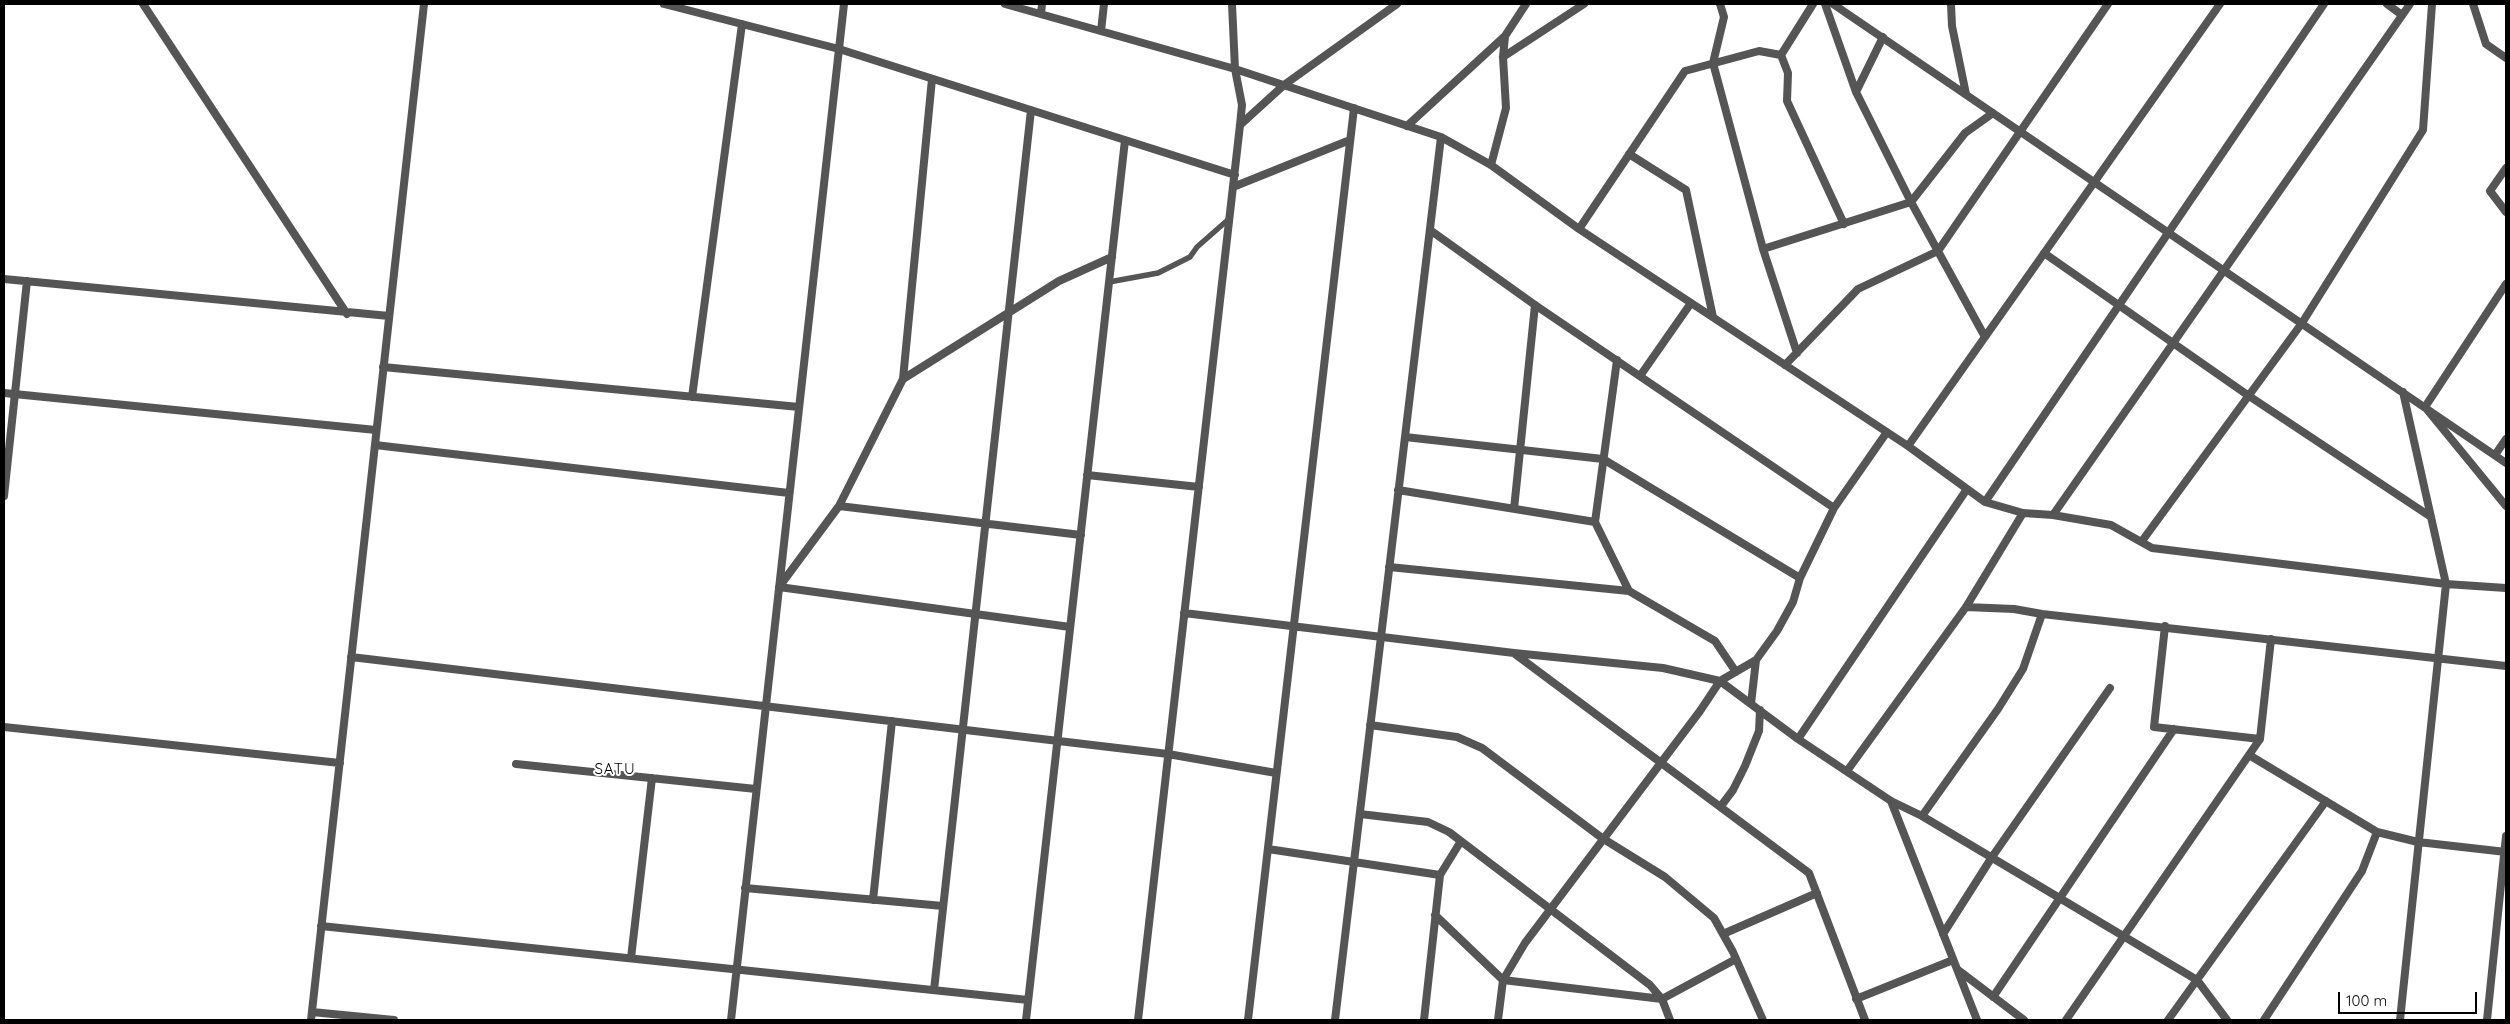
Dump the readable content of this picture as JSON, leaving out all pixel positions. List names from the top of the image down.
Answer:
{
  "districts": ["SATU"],
  "scale_bar": "100 m"
}
